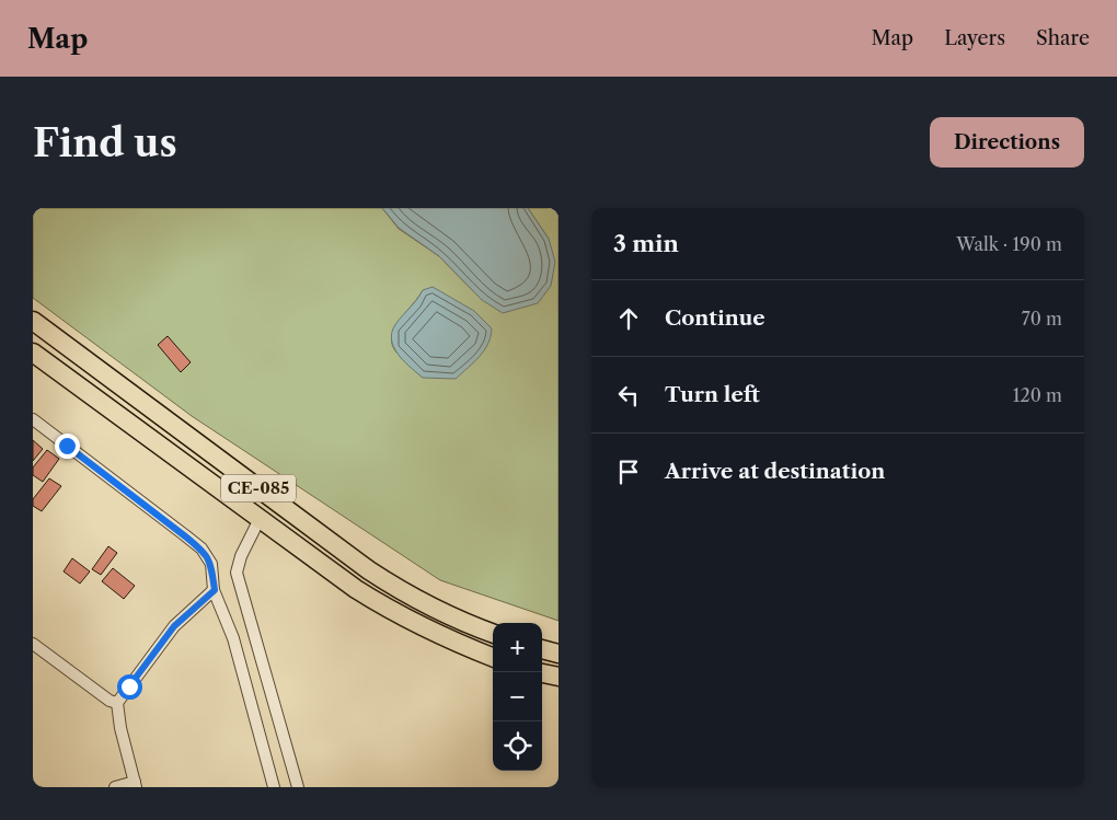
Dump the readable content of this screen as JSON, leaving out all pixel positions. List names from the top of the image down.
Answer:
{
  "streets": {
    "highway": ["CE-085"]
  },
  "page": {
    "header": "Map",
    "nav": ["Map", "Layers", "Share"],
    "buttons": "Directions",
    "title": "Find us",
    "heading": ["3 min", "Walk · 190 m"],
    "list": [
      ["Continue", "70 m"],
      ["Turn left", "120 m"],
      "Arrive at destination"
    ],
    "map_buttons": ["+", "−"]
  }
}
